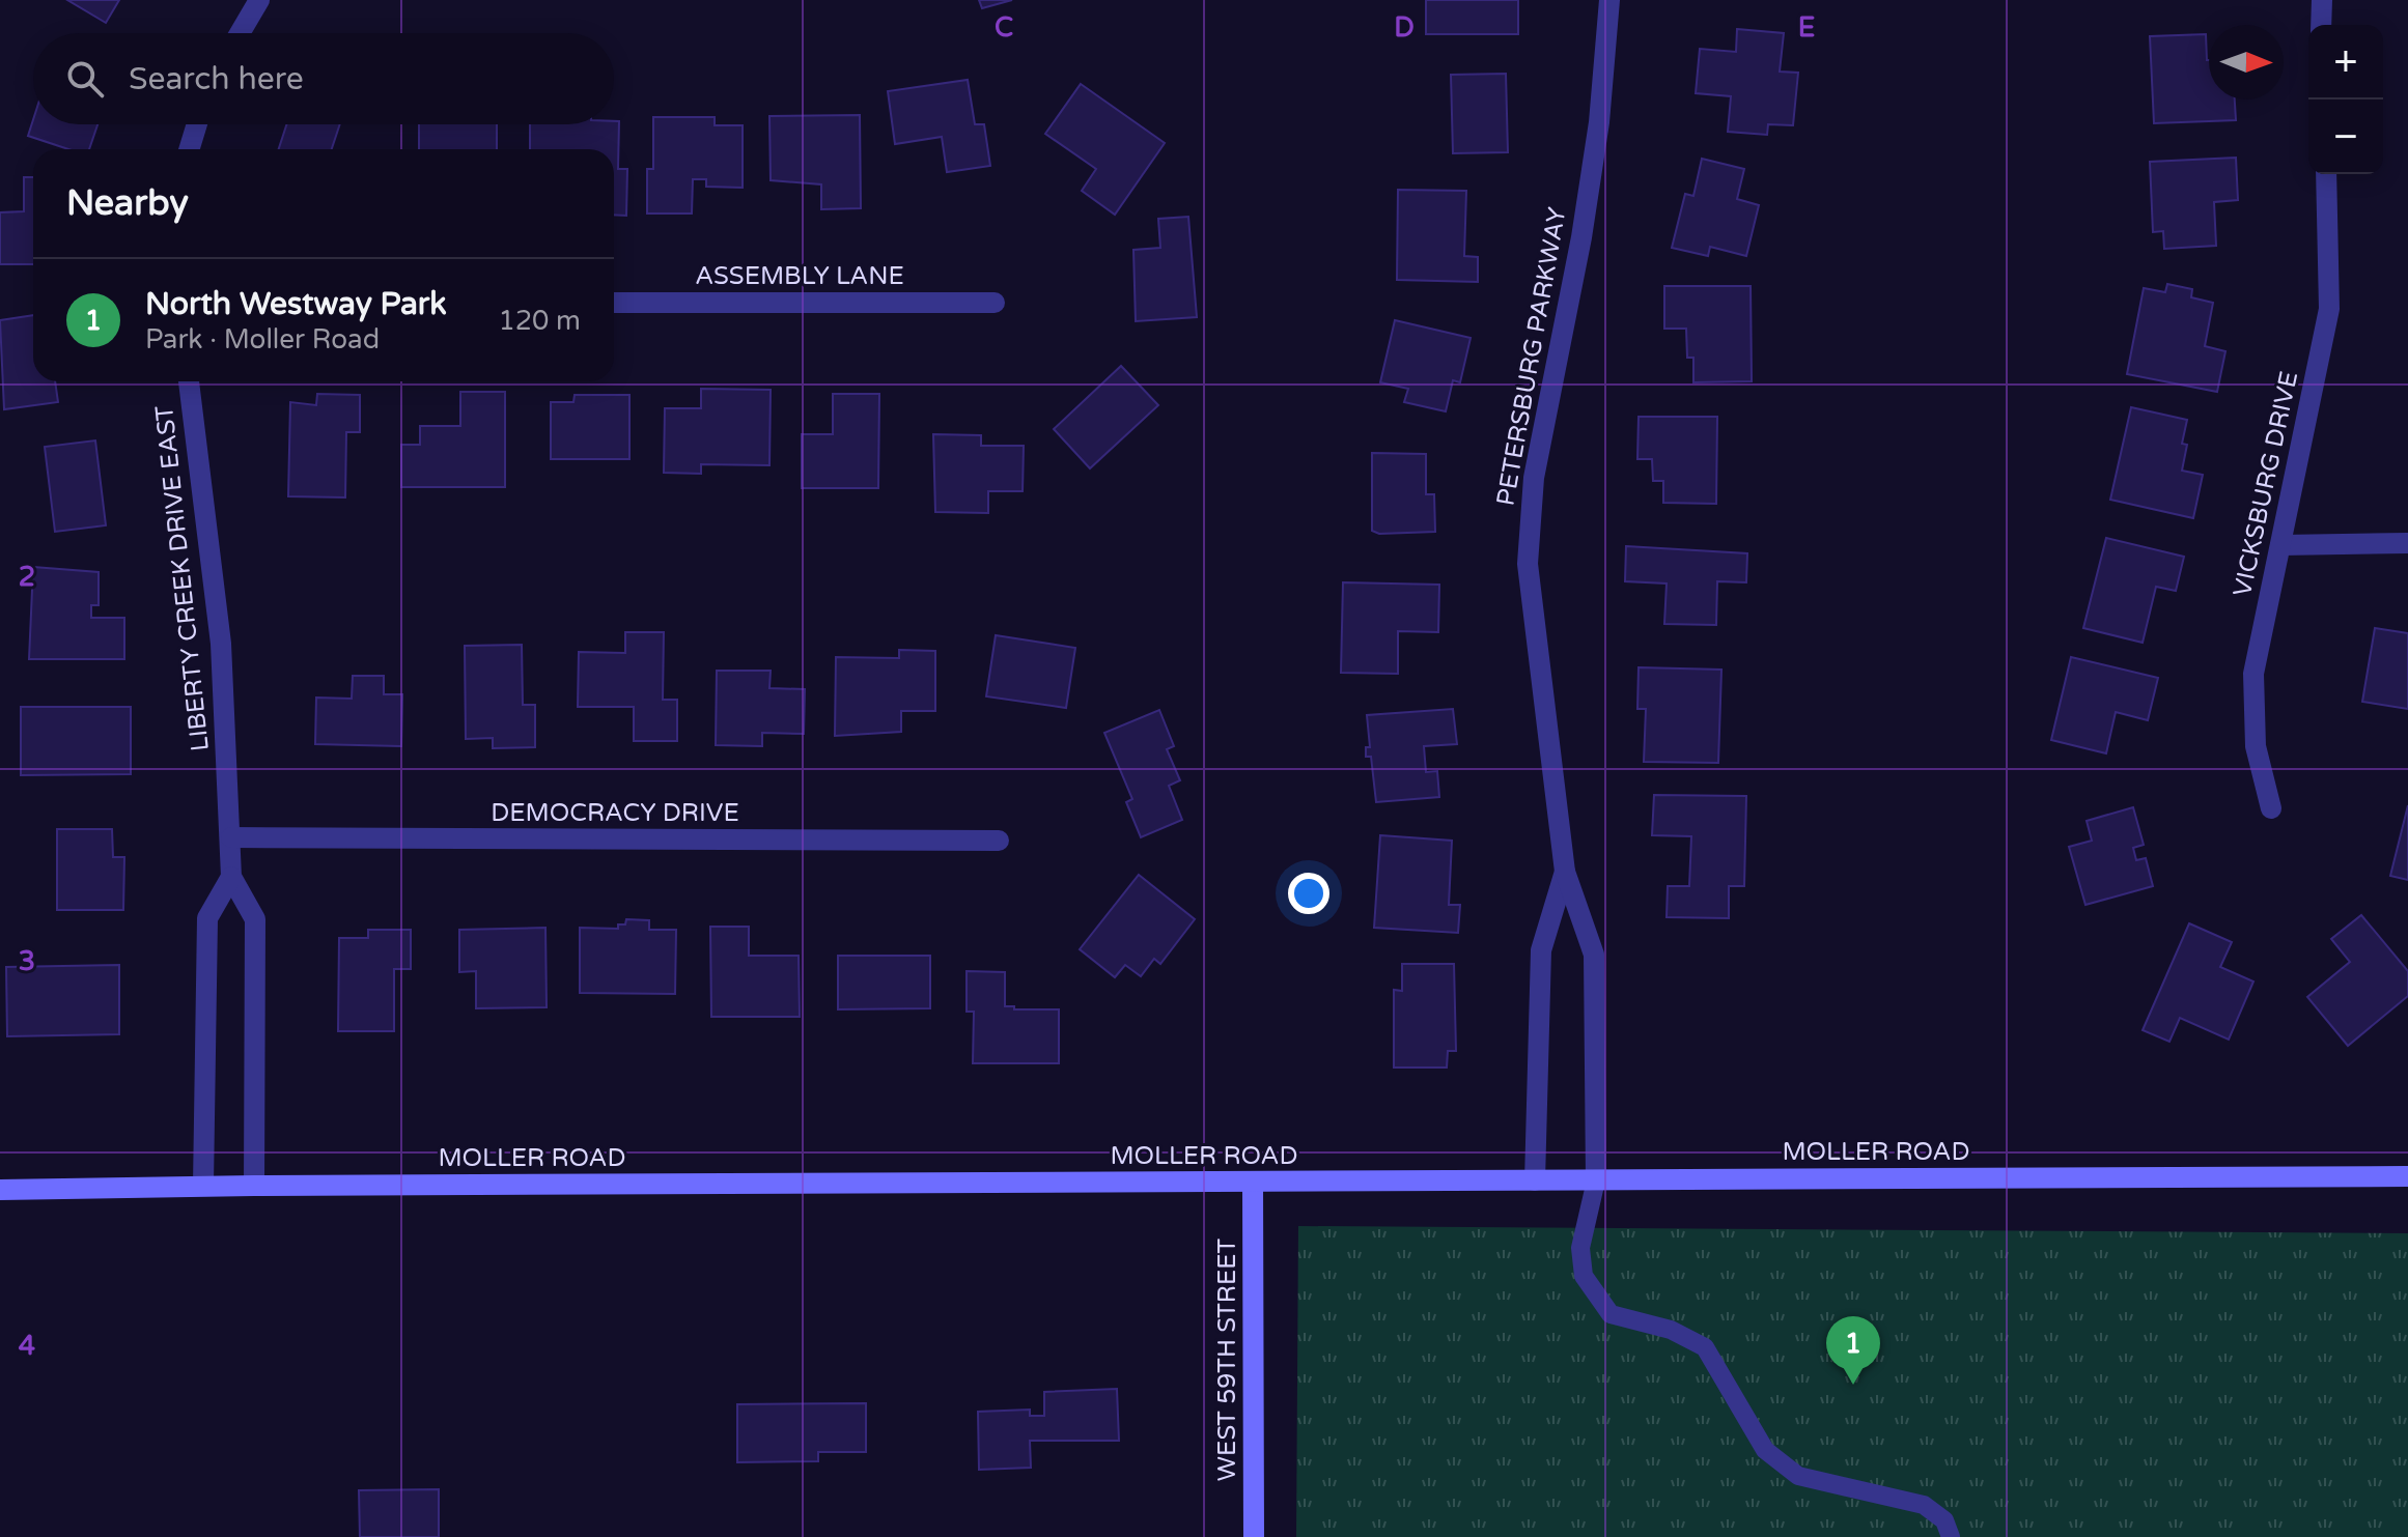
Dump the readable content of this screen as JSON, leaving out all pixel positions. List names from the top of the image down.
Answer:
{
  "streets": {
    "street": [
      "ASSEMBLY LANE",
      "PETERSBURG PARKWAY",
      "VICKSBURG DRIVE",
      "LIBERTY CREEK DRIVE EAST",
      "DEMOCRACY DRIVE",
      "MOLLER ROAD",
      "WEST 59TH STREET"
    ]
  },
  "crossings": [
    ["PETERSBURG PARKWAY", "MOLLER ROAD"],
    ["LIBERTY CREEK DRIVE EAST", "DEMOCRACY DRIVE"],
    ["LIBERTY CREEK DRIVE EAST", "MOLLER ROAD"],
    ["MOLLER ROAD", "WEST 59TH STREET"]
  ],
  "north": "right",
  "page": {
    "map_buttons": ["+", "−"],
    "search": "Search here",
    "heading": "Nearby",
    "list": [
      {
        "mark": "1",
        "name": "North Westway Park",
        "note": "Park · Moller Road",
        "value": "120 m"
      }
    ],
    "pins": "1"
  },
  "grid": {
    "columns": ["C", "D", "E"],
    "rows": ["2", "3", "4"]
  }
}
